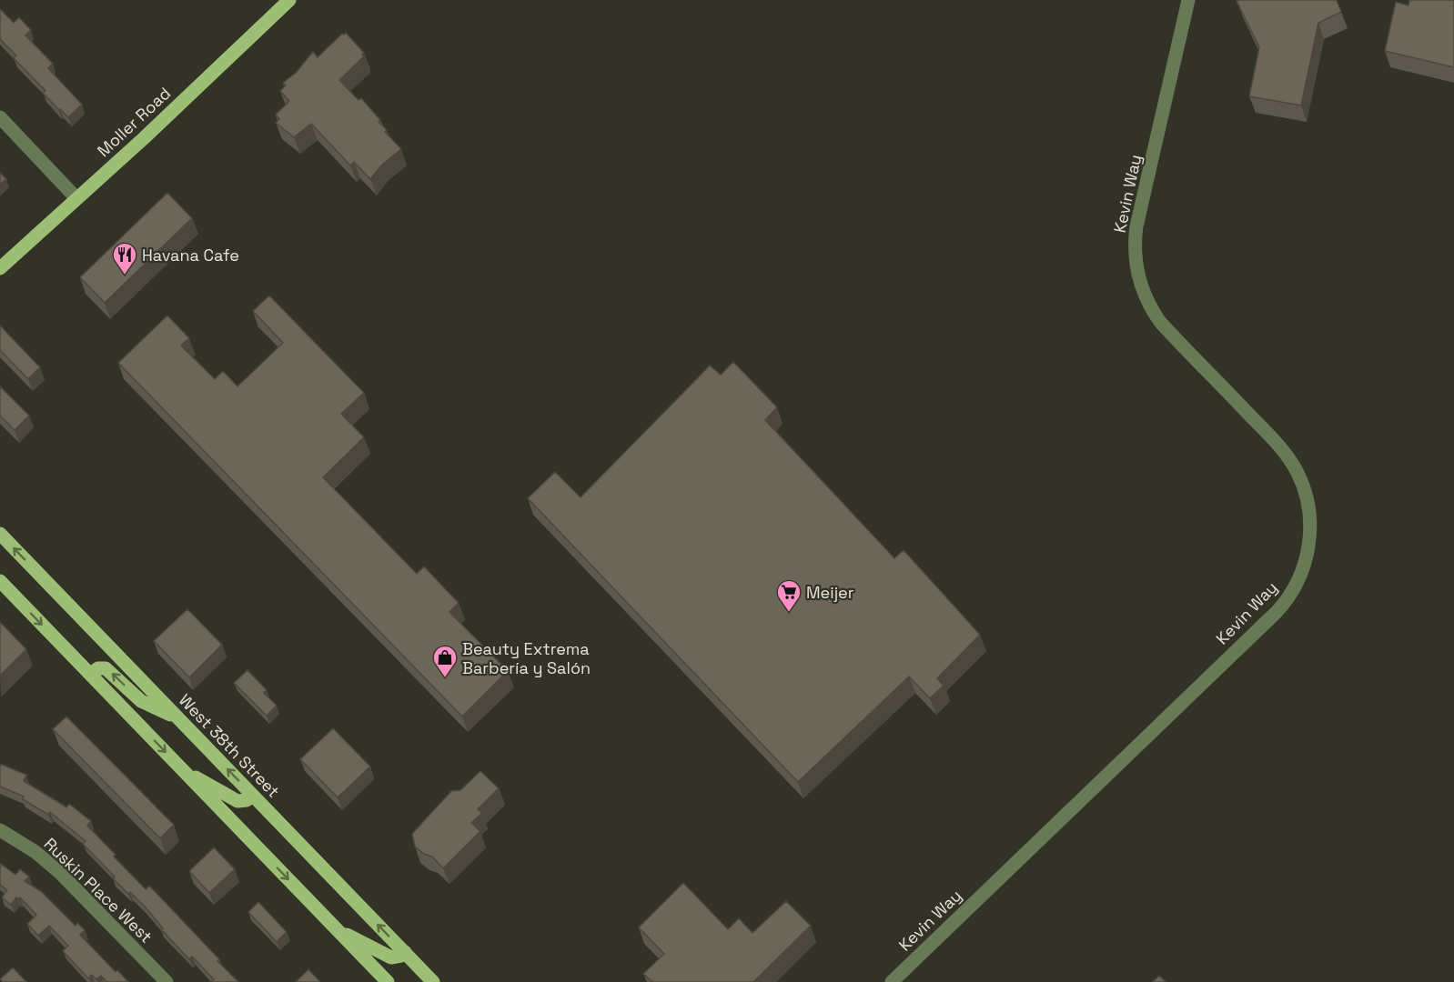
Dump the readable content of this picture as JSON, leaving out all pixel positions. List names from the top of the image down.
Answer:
{
  "streets": {
    "main road": ["Moller Road", "West 38th Street"],
    "street": ["Kevin Way", "Ruskin Place West"]
  },
  "places": {
    "restaurant": ["Havana Cafe"],
    "supermarket": ["Meijer"],
    "shop": ["Beauty Extrema Barbería y Salón"]
  }
}
